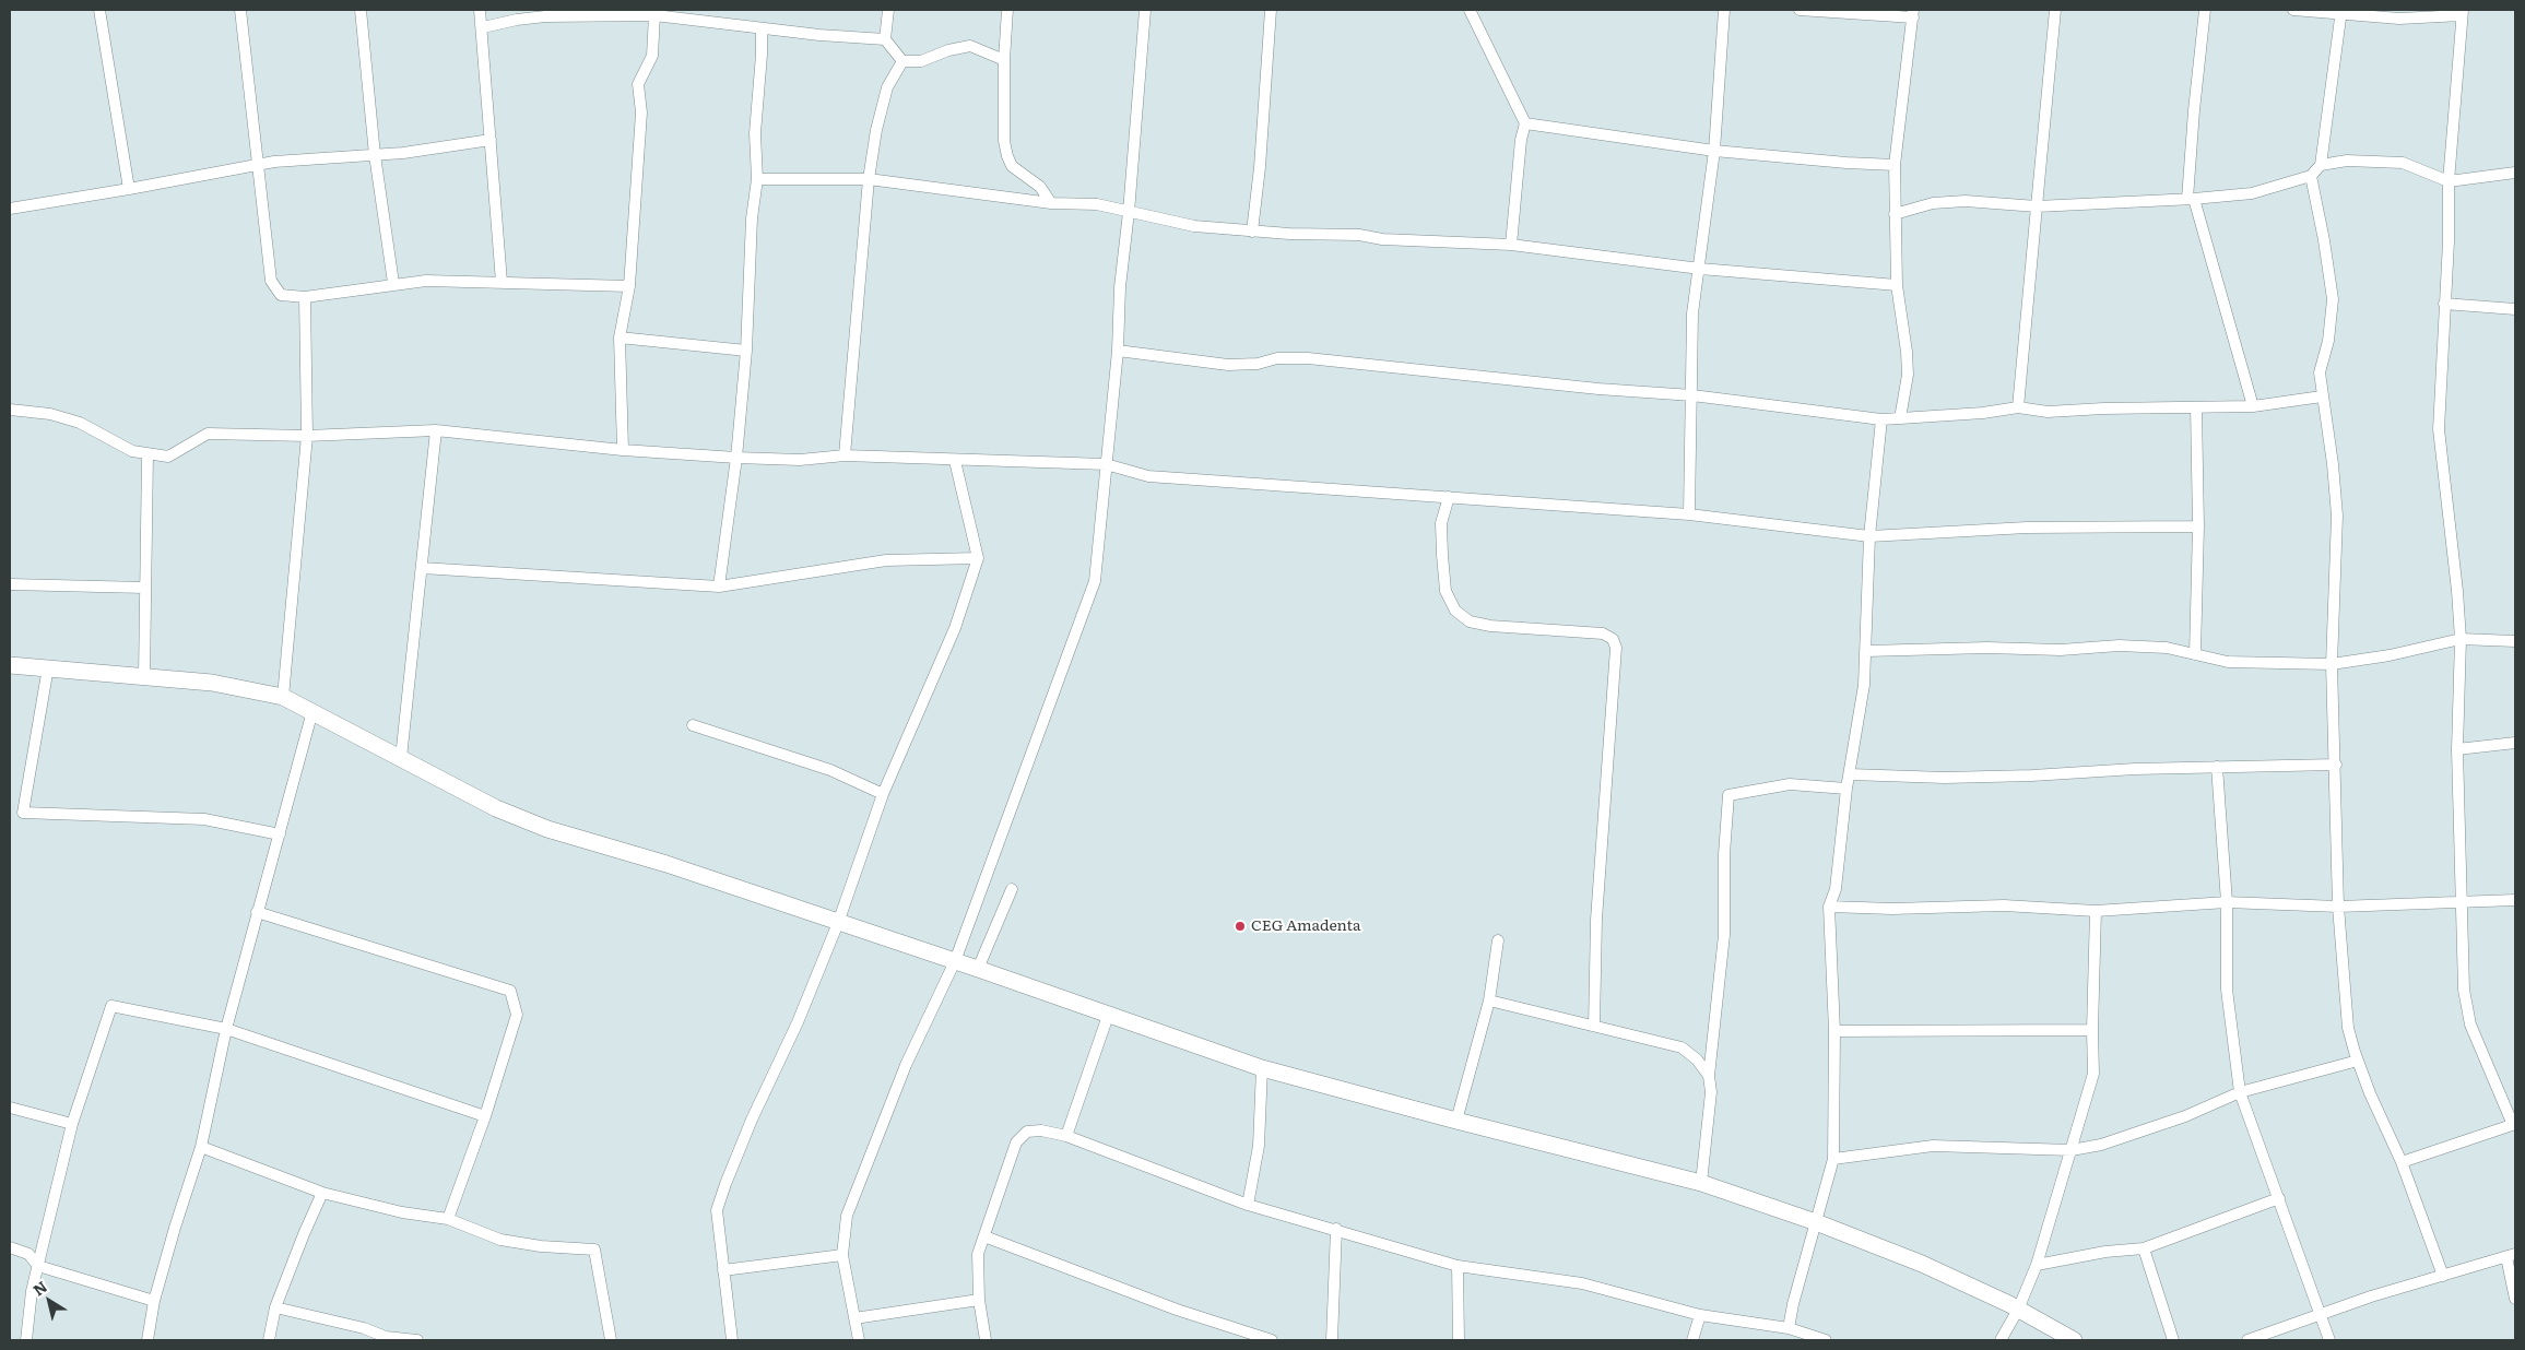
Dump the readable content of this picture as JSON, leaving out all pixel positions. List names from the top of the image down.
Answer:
{
  "places": ["CEG Amadenta"],
  "north": "top left"
}
